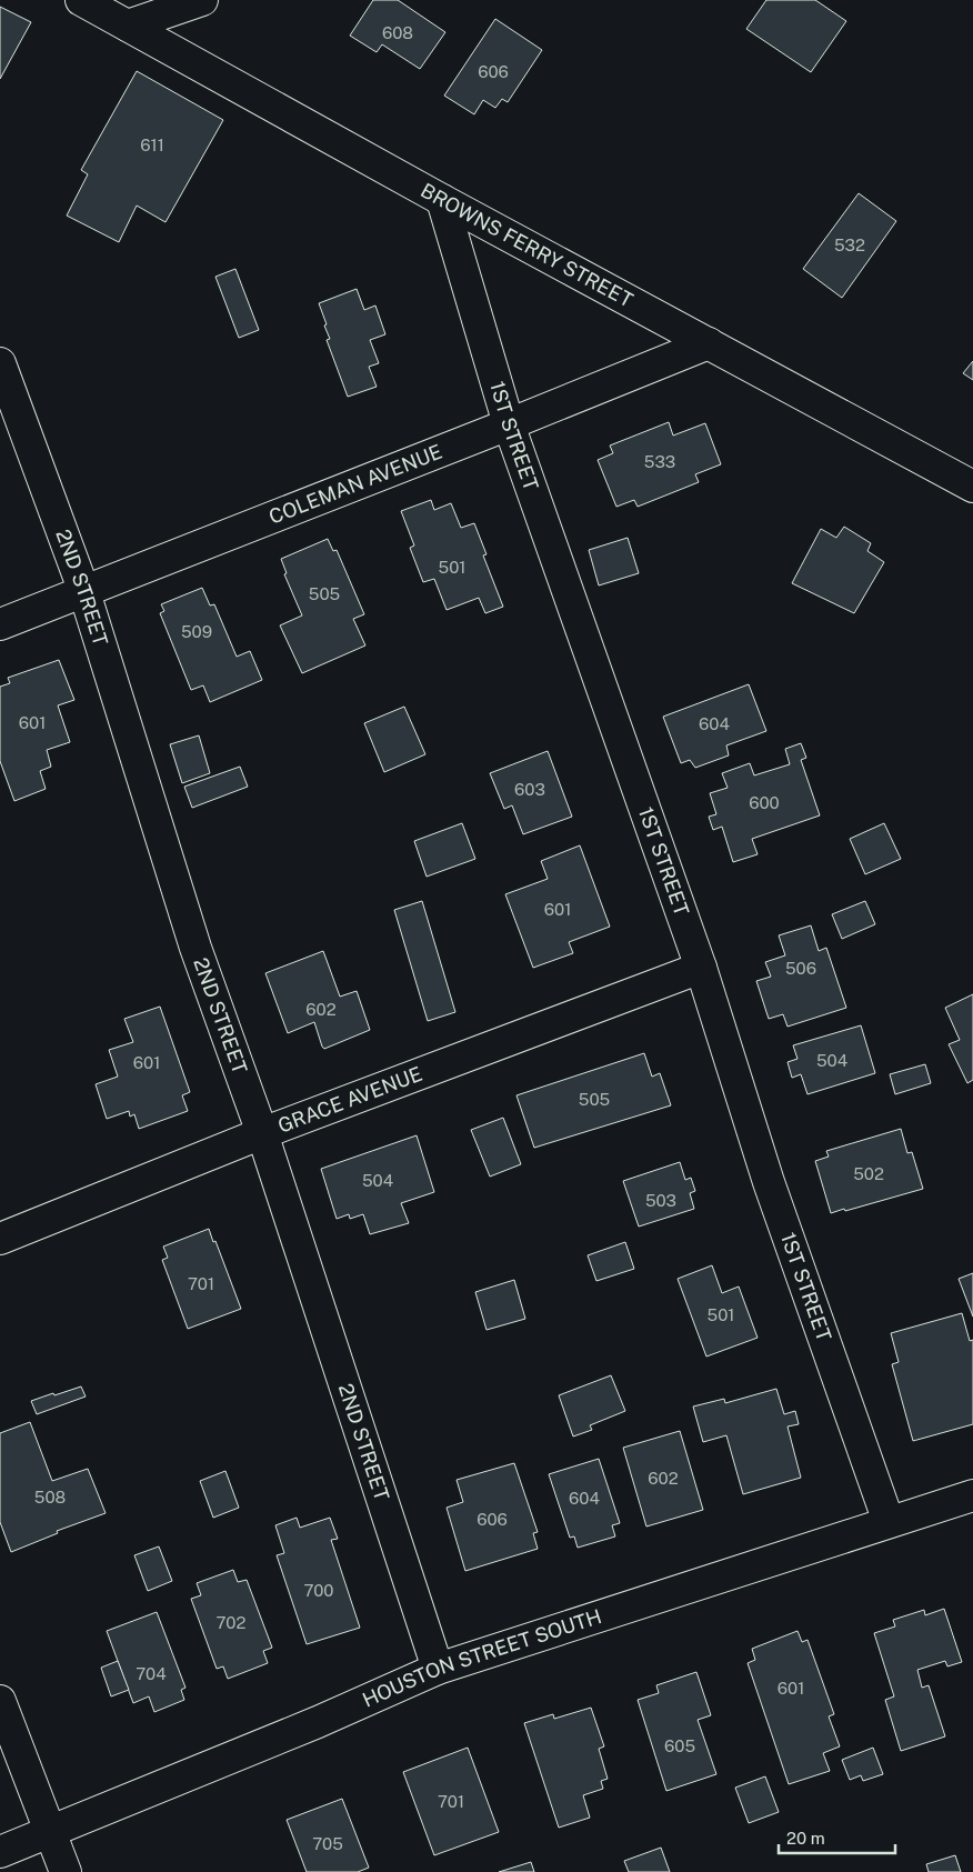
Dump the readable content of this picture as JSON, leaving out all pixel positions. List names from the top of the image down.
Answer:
{
  "streets": {
    "street": [
      "BROWNS FERRY STREET",
      "1ST STREET",
      "COLEMAN AVENUE",
      "2ND STREET",
      "GRACE AVENUE",
      "HOUSTON STREET SOUTH"
    ]
  },
  "crossings": [
    ["BROWNS FERRY STREET", "1ST STREET"],
    ["BROWNS FERRY STREET", "COLEMAN AVENUE"],
    ["1ST STREET", "COLEMAN AVENUE"],
    ["1ST STREET", "GRACE AVENUE"],
    ["1ST STREET", "HOUSTON STREET SOUTH"],
    ["COLEMAN AVENUE", "2ND STREET"],
    ["2ND STREET", "GRACE AVENUE"],
    ["2ND STREET", "HOUSTON STREET SOUTH"]
  ],
  "house_numbers": [
    "608",
    "606",
    "611",
    "532",
    "533",
    "501",
    "505",
    "509",
    "601",
    "604",
    "603",
    "600",
    "601",
    "506",
    "602",
    "504",
    "601",
    "505",
    "502",
    "504",
    "503",
    "701",
    "501",
    "602",
    "508",
    "604",
    "606",
    "700",
    "702",
    "704",
    "601",
    "605",
    "701",
    "705"
  ],
  "scale_bar": "20 m"
}
